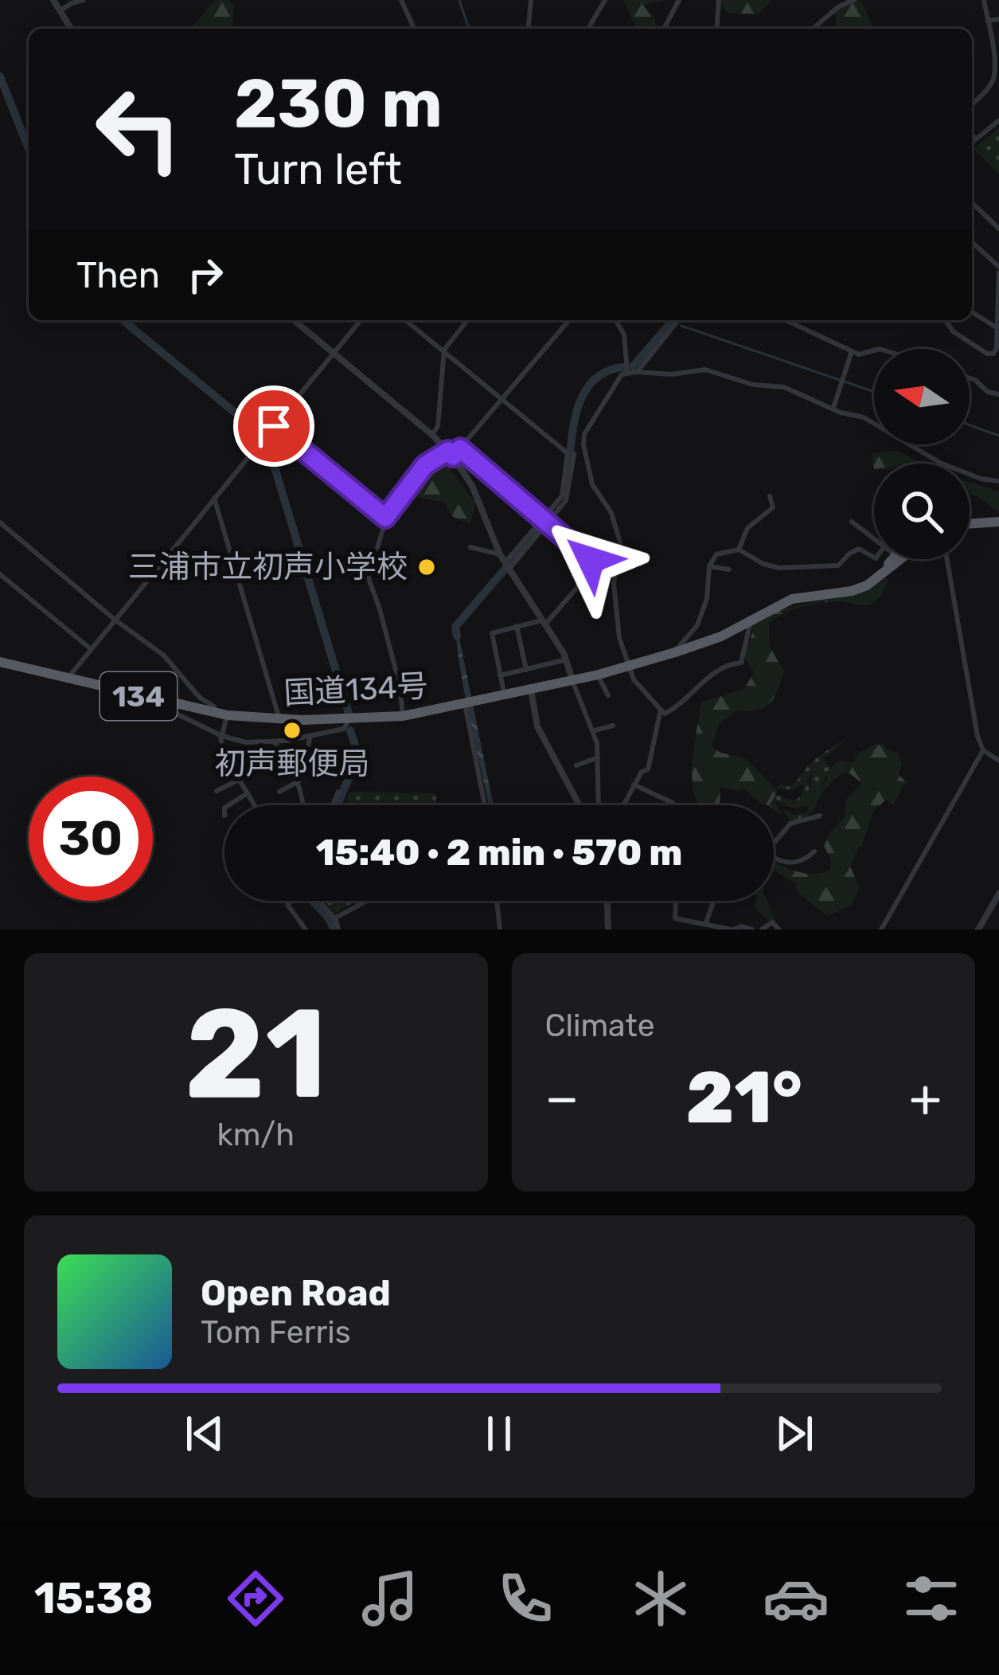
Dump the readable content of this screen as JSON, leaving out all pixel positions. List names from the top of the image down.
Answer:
{
  "streets": {
    "highway": ["国道134号", "134"]
  },
  "places": ["三浦市立初声小学校", "初声郵便局"],
  "north": "left",
  "page": {
    "turn": ["230 m", "Turn left"],
    "then": "Then",
    "limit": "30",
    "trip": "15:40 · 2 min · 570 m",
    "tile": [
      ["21", "km/h"],
      "Climate"
    ],
    "heat": ["−", "21°", "+"],
    "song": ["Open Road", "Tom Ferris"],
    "tabs": "15:38"
  }
}
